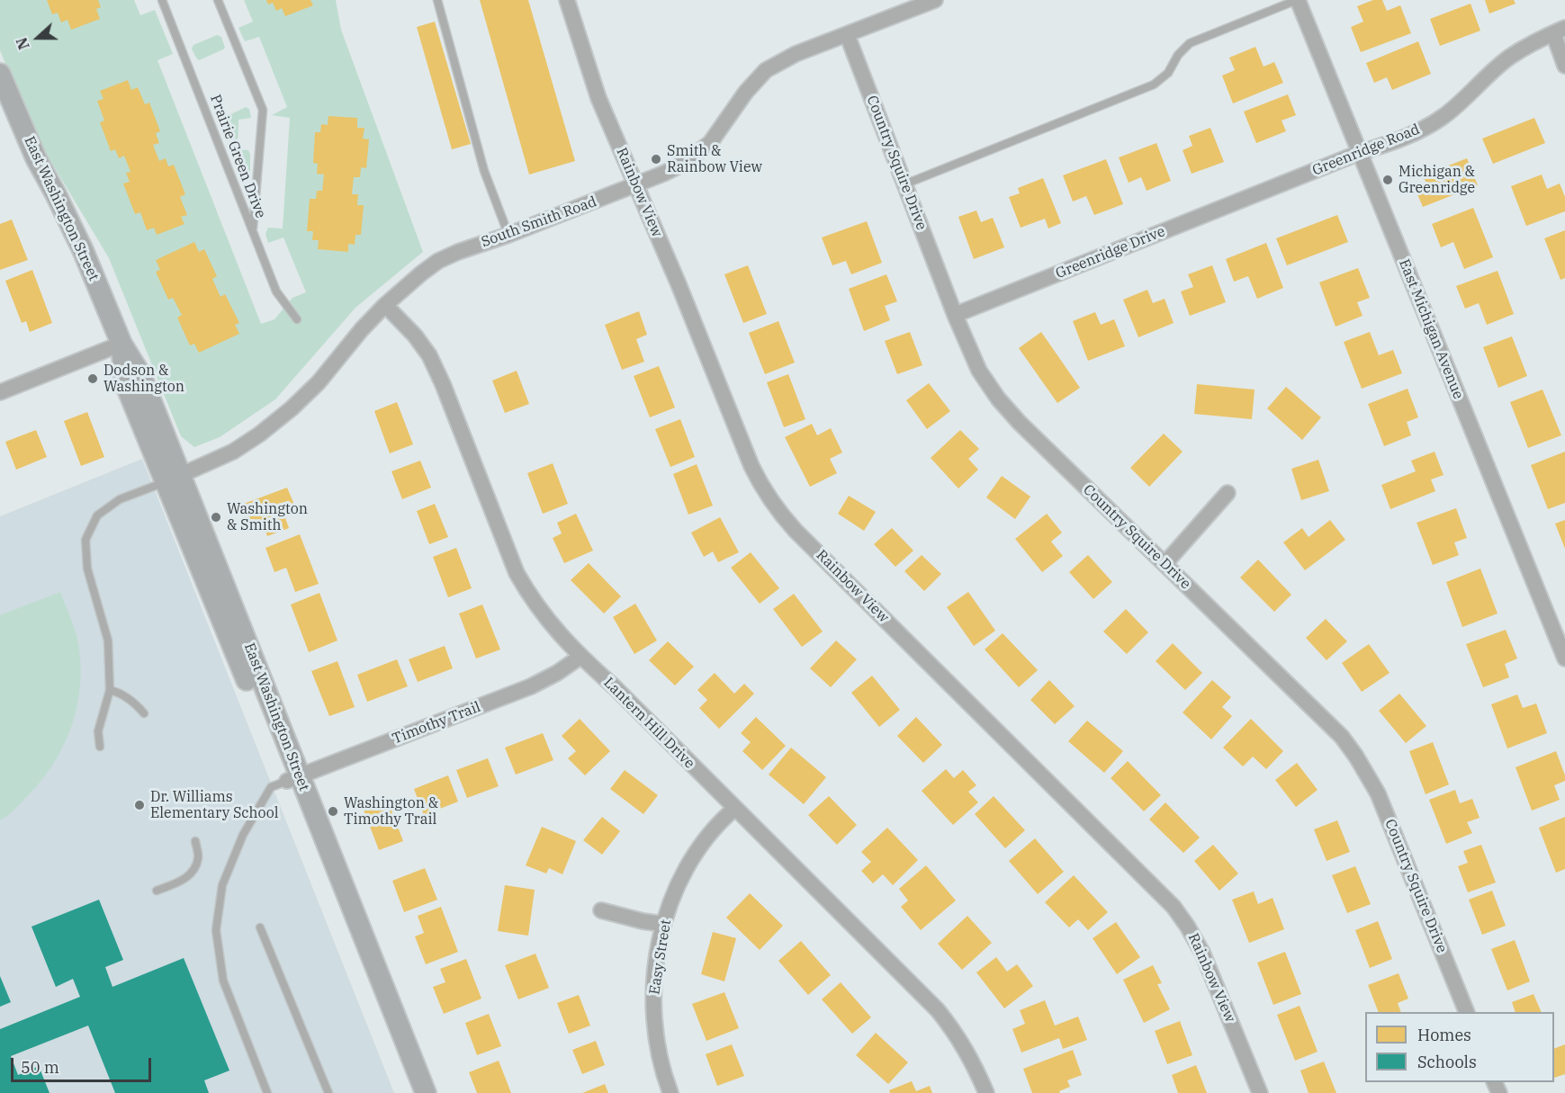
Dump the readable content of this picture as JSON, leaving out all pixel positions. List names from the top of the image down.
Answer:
{
  "streets": {
    "main road": ["East Washington Street"],
    "street": [
      "Greenridge Road",
      "Country Squire Drive",
      "Rainbow View",
      "South Smith Road",
      "Greenridge Drive",
      "East Michigan Avenue",
      "Timothy Trail",
      "Lantern Hill Drive",
      "Easy Street"
    ],
    "lane": ["Prairie Green Drive"]
  },
  "crossings": [
    ["Greenridge Road", "Greenridge Drive"],
    ["Greenridge Road", "East Michigan Avenue"],
    ["Country Squire Drive", "South Smith Road"],
    ["Country Squire Drive", "Greenridge Drive"],
    ["Rainbow View", "South Smith Road"],
    ["East Washington Street", "South Smith Road"],
    ["East Washington Street", "Timothy Trail"],
    ["South Smith Road", "Lantern Hill Drive"],
    ["Timothy Trail", "Lantern Hill Drive"],
    ["Lantern Hill Drive", "Easy Street"]
  ],
  "places": [
    "Smith & Rainbow View",
    "Michigan & Greenridge",
    "Dodson & Washington",
    "Washington & Smith",
    "Dr. Williams Elementary School",
    "Washington & Timothy Trail"
  ],
  "legend": ["Homes", "Schools"],
  "scale_bar": "50 m",
  "north": "left"
}
